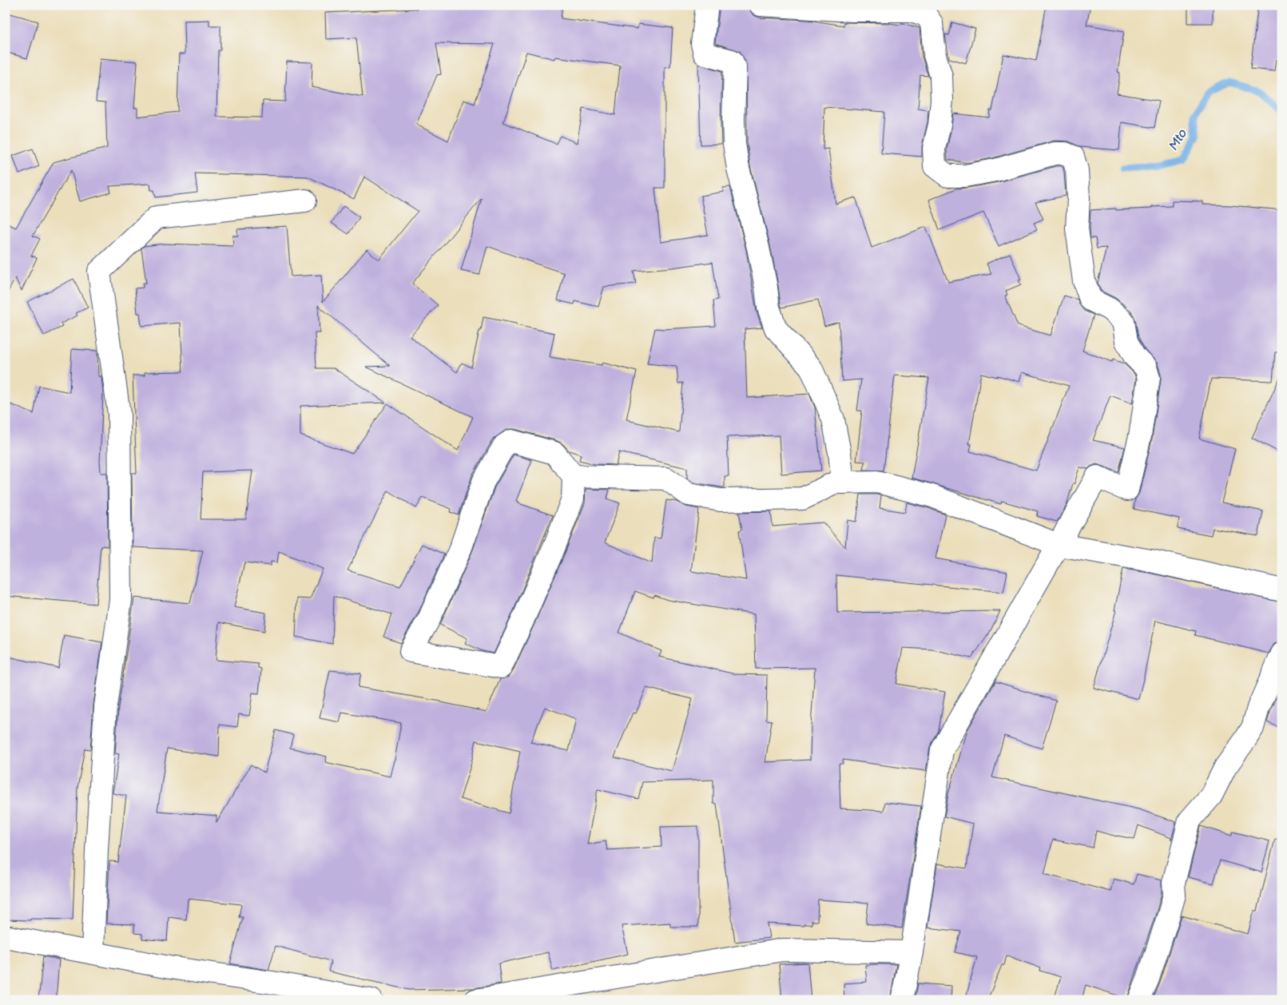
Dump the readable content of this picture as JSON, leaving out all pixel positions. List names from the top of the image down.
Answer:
{
  "water": ["Mto"]
}
